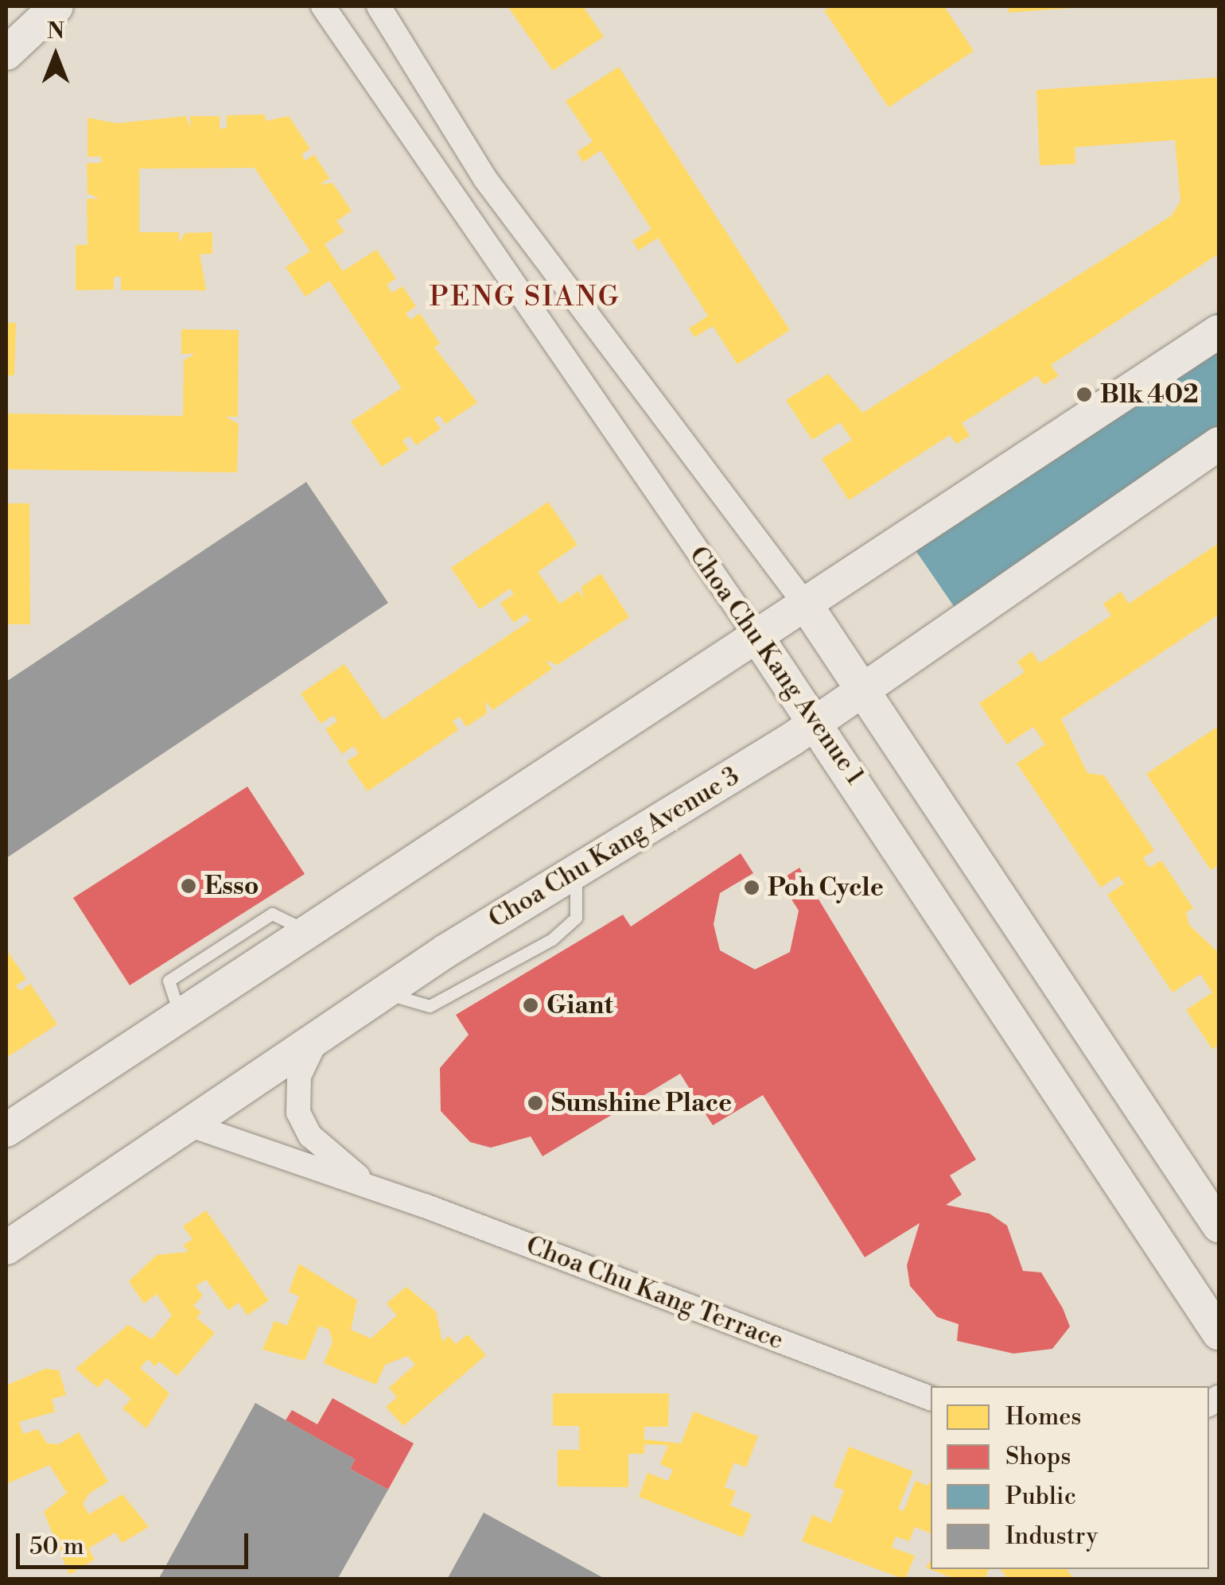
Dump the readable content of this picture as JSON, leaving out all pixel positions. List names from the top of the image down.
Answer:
{
  "streets": {
    "street": ["Choa Chu Kang Avenue 1", "Choa Chu Kang Avenue 3", "Choa Chu Kang Terrace"]
  },
  "crossings": [
    ["Choa Chu Kang Avenue 1", "Choa Chu Kang Avenue 3"],
    ["Choa Chu Kang Avenue 3", "Choa Chu Kang Terrace"]
  ],
  "districts": ["PENG SIANG"],
  "places": [
    "Blk 402",
    "Esso",
    "Poh Cycle",
    "Giant",
    "Sunshine Place"
  ],
  "legend": [
    "Homes",
    "Shops",
    "Public",
    "Industry"
  ],
  "scale_bar": "50 m",
  "north": "top"
}
